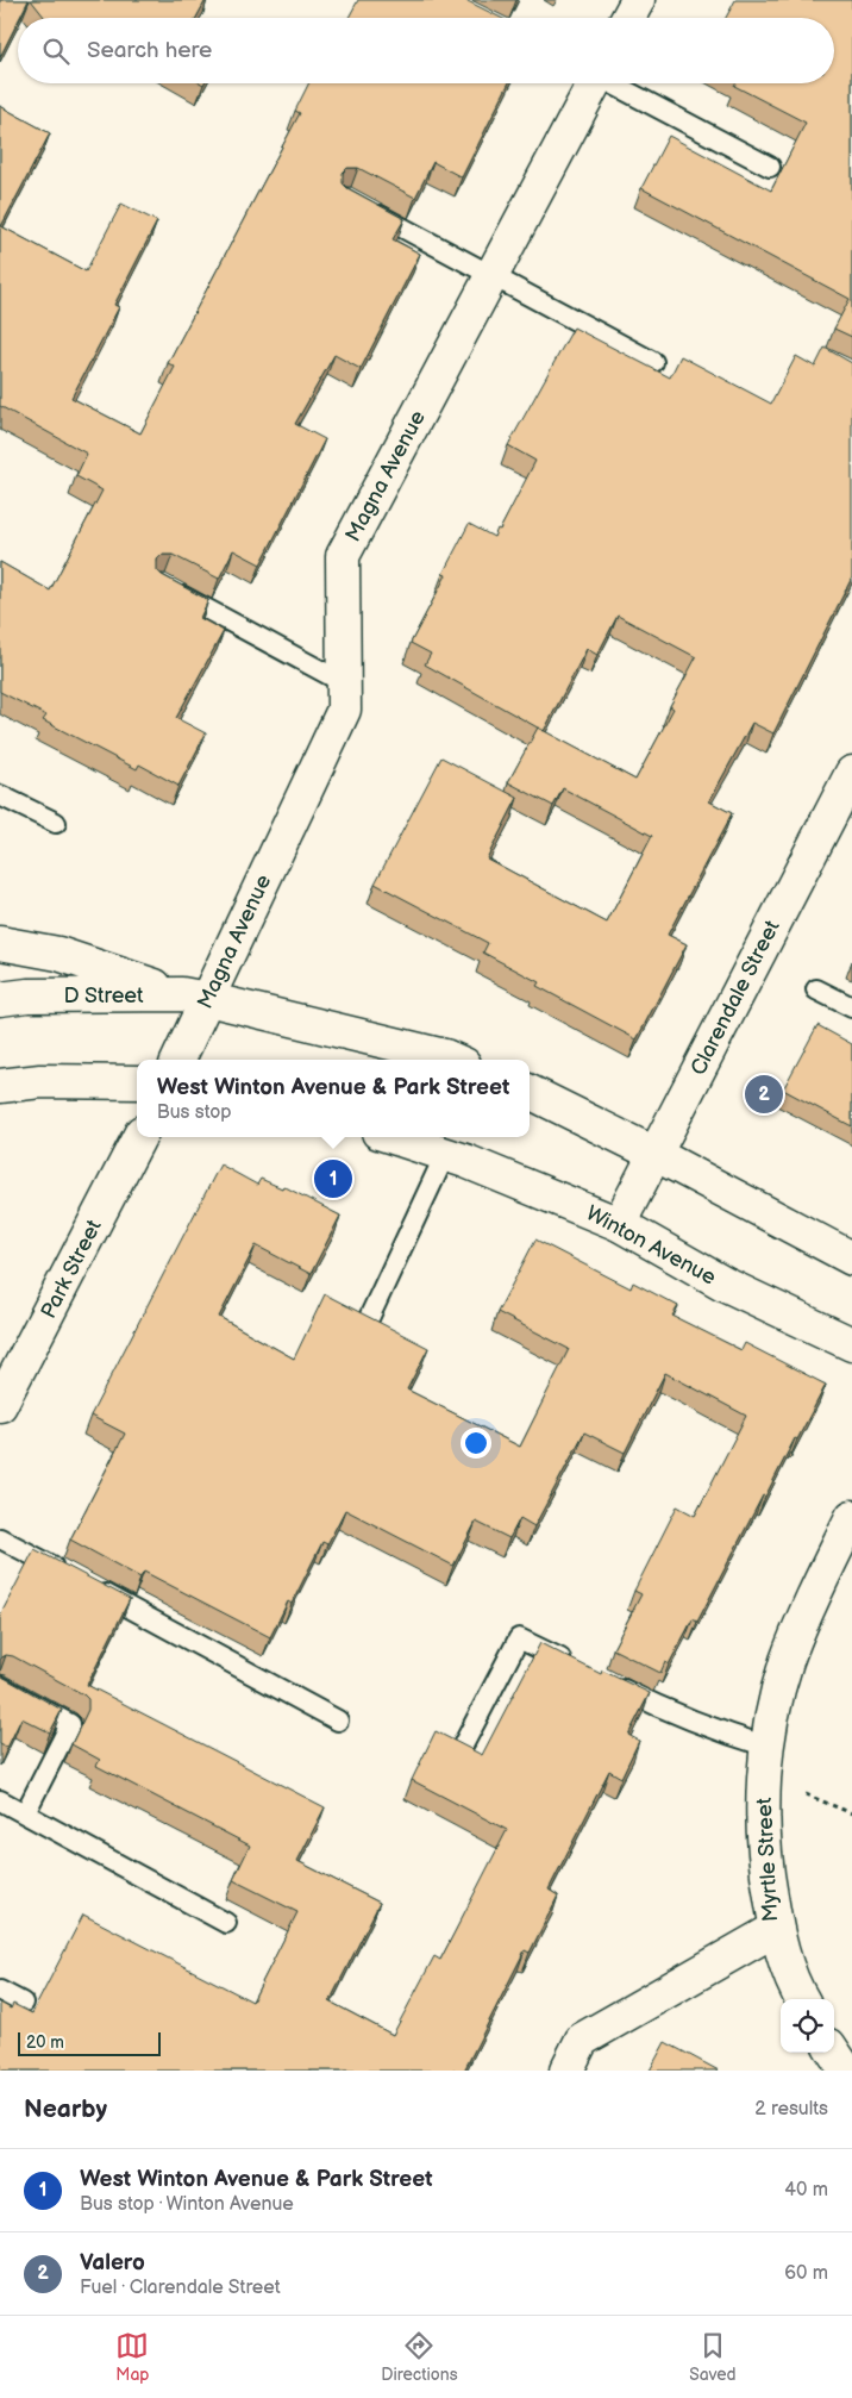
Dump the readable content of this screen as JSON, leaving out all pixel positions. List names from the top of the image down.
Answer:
{
  "streets": {
    "street": [
      "Magna Avenue",
      "D Street",
      "Clarendale Street",
      "Winton Avenue",
      "Park Street",
      "Myrtle Street"
    ]
  },
  "crossings": [
    ["Magna Avenue", "D Street"],
    ["Clarendale Street", "Winton Avenue"]
  ],
  "scale_bar": "20 m",
  "page": {
    "search": "Search here",
    "popup": ["West Winton Avenue & Park Street", "Bus stop"],
    "pins": ["2", "1"],
    "scale": "20 m",
    "heading": ["Nearby", "2 results"],
    "list": [
      {
        "mark": "1",
        "name": "West Winton Avenue & Park Street",
        "note": "Bus stop · Winton Avenue",
        "value": "40 m"
      },
      {
        "mark": "2",
        "name": "Valero",
        "note": "Fuel · Clarendale Street",
        "value": "60 m"
      }
    ],
    "nav": ["Map", "Directions", "Saved"]
  }
}
